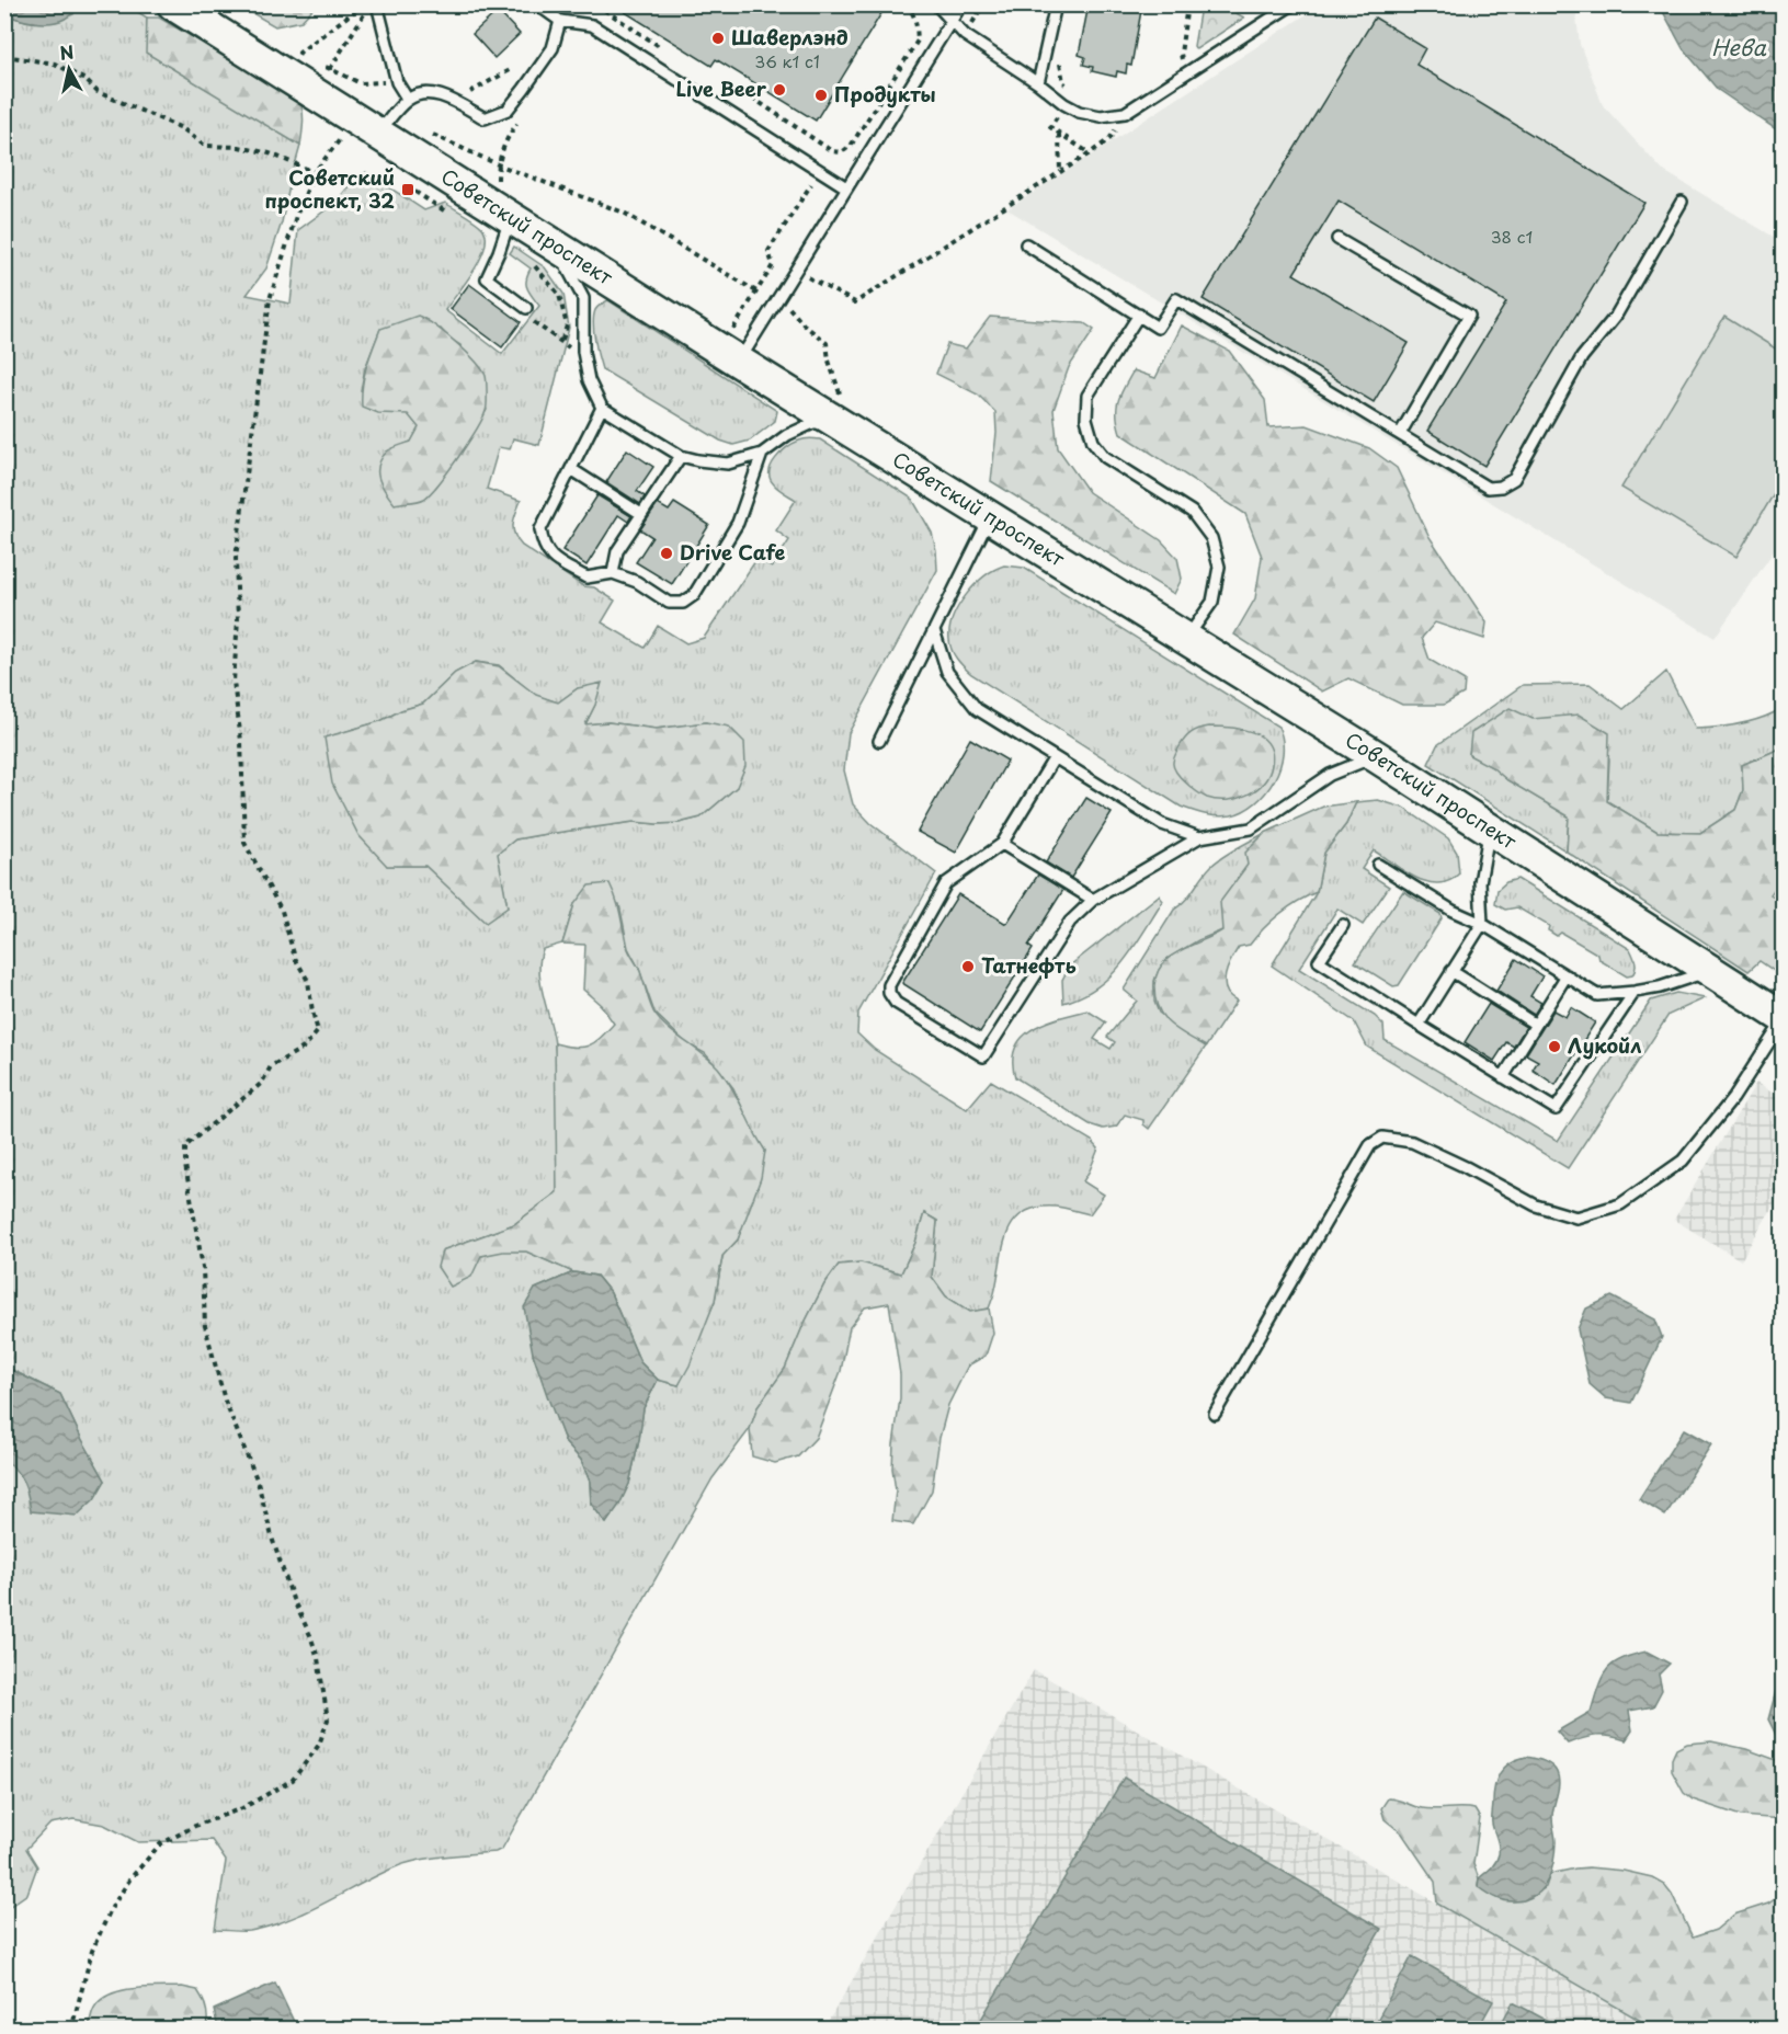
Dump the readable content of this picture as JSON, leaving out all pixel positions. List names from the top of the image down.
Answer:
{
  "streets": {
    "main road": ["Советский проспект"]
  },
  "water": ["Нева"],
  "places": {
    "other": [
      "Шаверлэнд",
      "Live Beer",
      "Продукты",
      "Drive Cafe",
      "Татнефть",
      "Лукойл"
    ],
    "transit": ["Советский проспект, 32"]
  },
  "house_numbers": ["36 к1 c1", "38 с1"],
  "north": "top"
}
